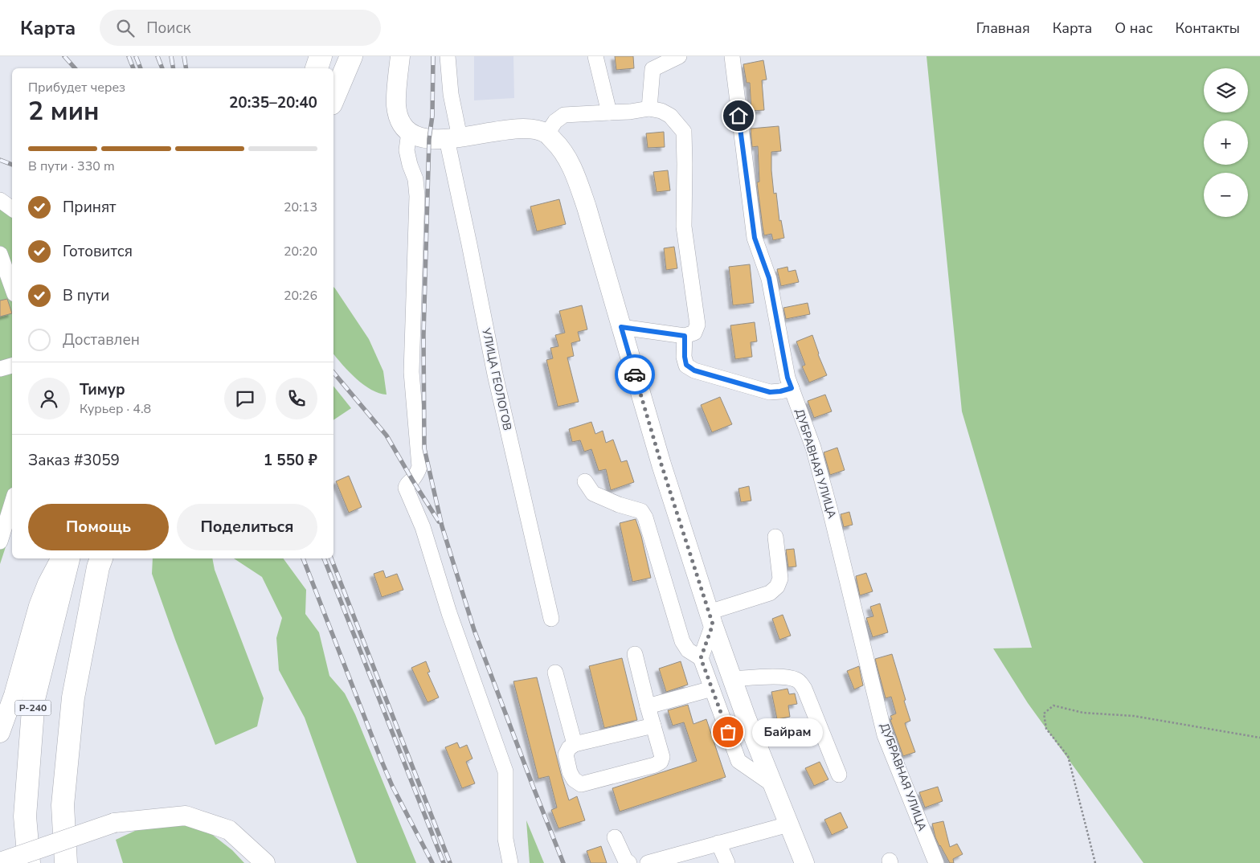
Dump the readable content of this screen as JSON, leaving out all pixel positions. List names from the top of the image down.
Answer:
{
  "streets": {
    "highway": ["Р-240"],
    "street": ["УЛИЦА ГЕОЛОГОВ", "ДУБРАВНАЯ УЛИЦА"]
  },
  "places": ["Байрам"],
  "page": {
    "header": "Карта",
    "search": "Поиск",
    "nav": [
      "Главная",
      "Карта",
      "О нас",
      "Контакты"
    ],
    "map_buttons": ["+", "−"],
    "heading": ["2 мин", "Прибудет через", "20:35–20:40"],
    "panel": [
      "Тимур",
      "Курьер · 4.8",
      "Заказ #3059",
      "1 550 ₽"
    ],
    "bar": "В пути · 330 m",
    "list": [
      ["Принят", "20:13"],
      ["Готовится", "20:20"],
      ["В пути", "20:26"],
      "Доставлен"
    ],
    "buttons": ["Помощь", "Поделиться"],
    "bubble": "Байрам"
  }
}
